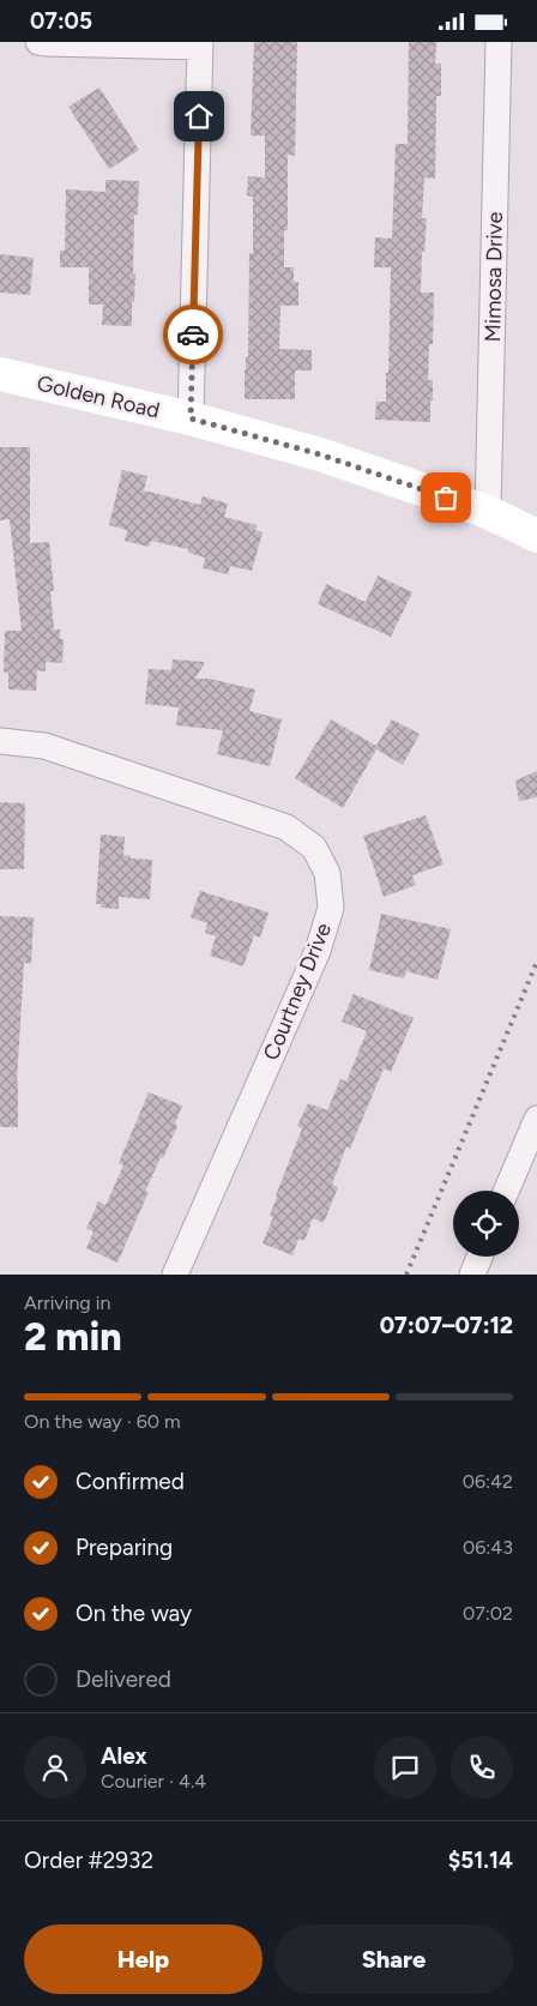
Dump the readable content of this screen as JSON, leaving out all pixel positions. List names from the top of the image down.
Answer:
{
  "streets": {
    "street": ["Mimosa Drive", "Golden Road", "Courtney Drive"]
  },
  "crossings": [
    ["Mimosa Drive", "Golden Road"]
  ],
  "page": {
    "status": "07:05",
    "heading": ["2 min", "Arriving in", "07:07–07:12"],
    "panel": [
      "Alex",
      "Courier · 4.4",
      "Order #2932",
      "$51.14"
    ],
    "bar": "On the way · 60 m",
    "list": [
      ["Confirmed", "06:42"],
      ["Preparing", "06:43"],
      ["On the way", "07:02"],
      "Delivered"
    ],
    "buttons": ["Help", "Share"]
  }
}
